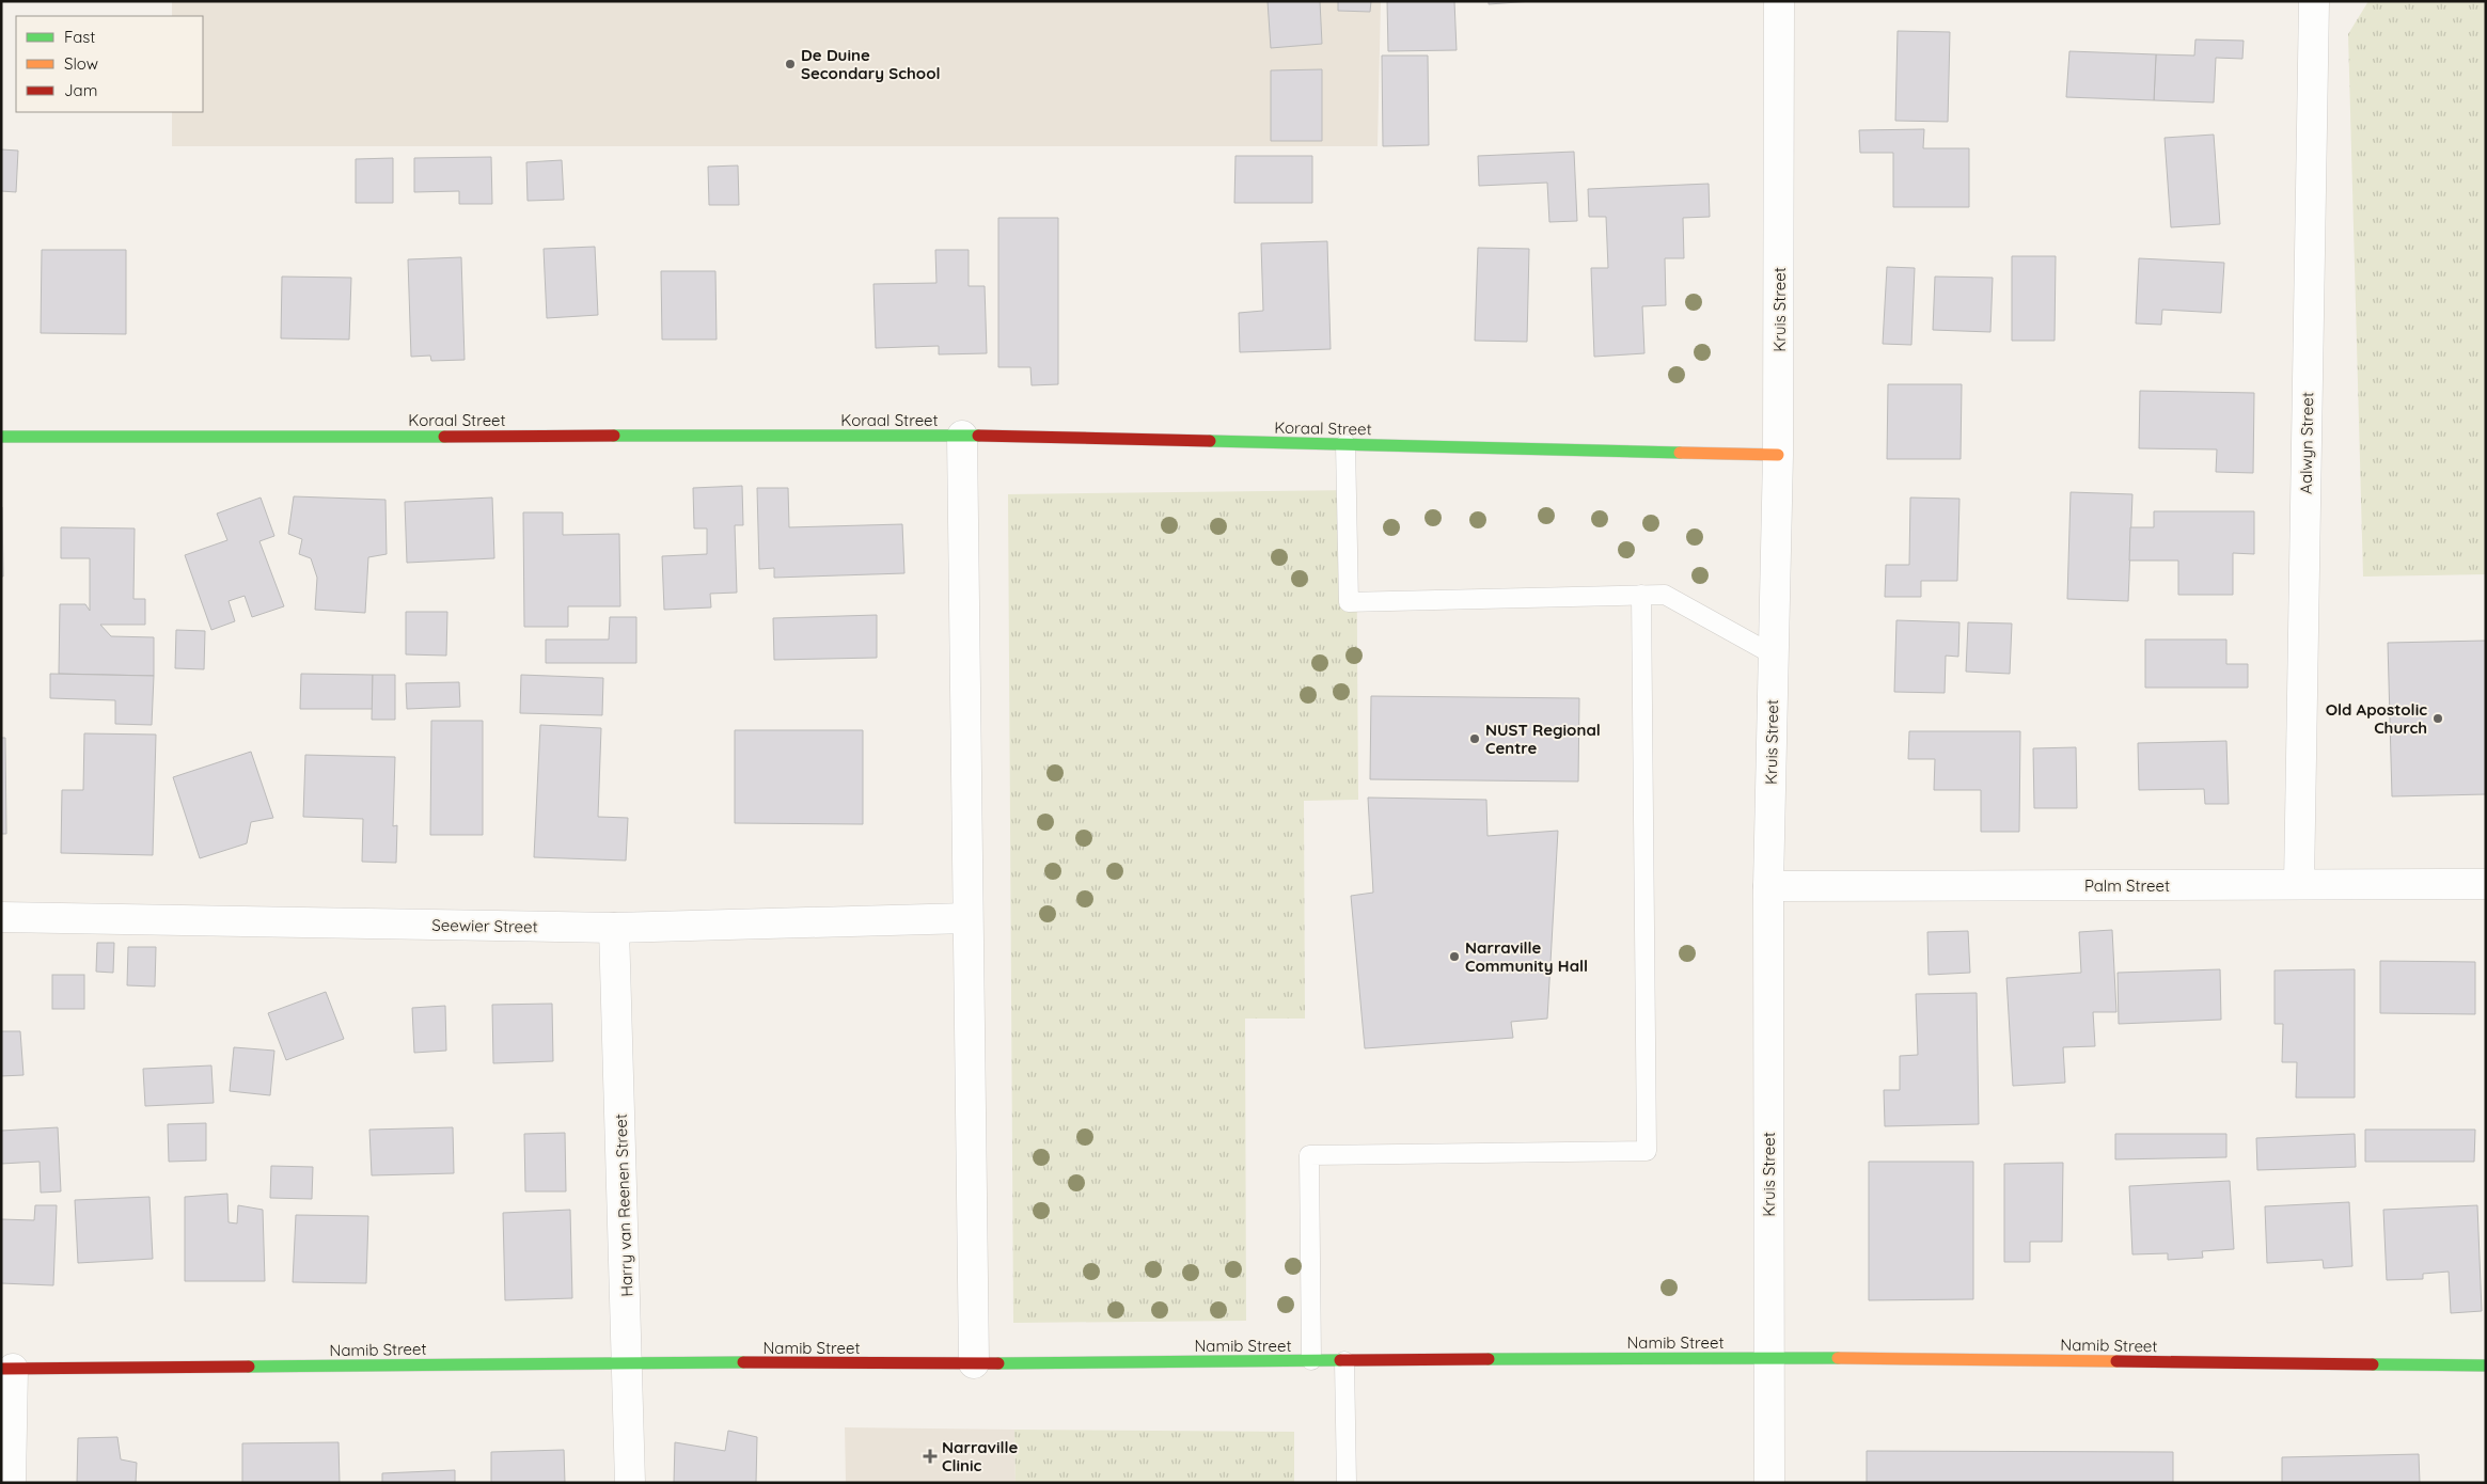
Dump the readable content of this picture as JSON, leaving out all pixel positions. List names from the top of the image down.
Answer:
{
  "streets": {
    "street": [
      "Kruis Street",
      "Koraal Street",
      "Aalwyn Street",
      "Palm Street",
      "Seewier Street",
      "Harry van Reenen Street",
      "Namib Street"
    ]
  },
  "crossings": [
    ["Kruis Street", "Koraal Street"],
    ["Kruis Street", "Palm Street"],
    ["Kruis Street", "Namib Street"],
    ["Aalwyn Street", "Palm Street"],
    ["Seewier Street", "Harry van Reenen Street"],
    ["Harry van Reenen Street", "Namib Street"]
  ],
  "places": {
    "other": [
      "De Duine Secondary School",
      "Old Apostolic Church",
      "NUST Regional Centre",
      "Narraville Community Hall"
    ],
    "health": ["Narraville Clinic"]
  },
  "legend": ["Fast", "Slow", "Jam"]
}
